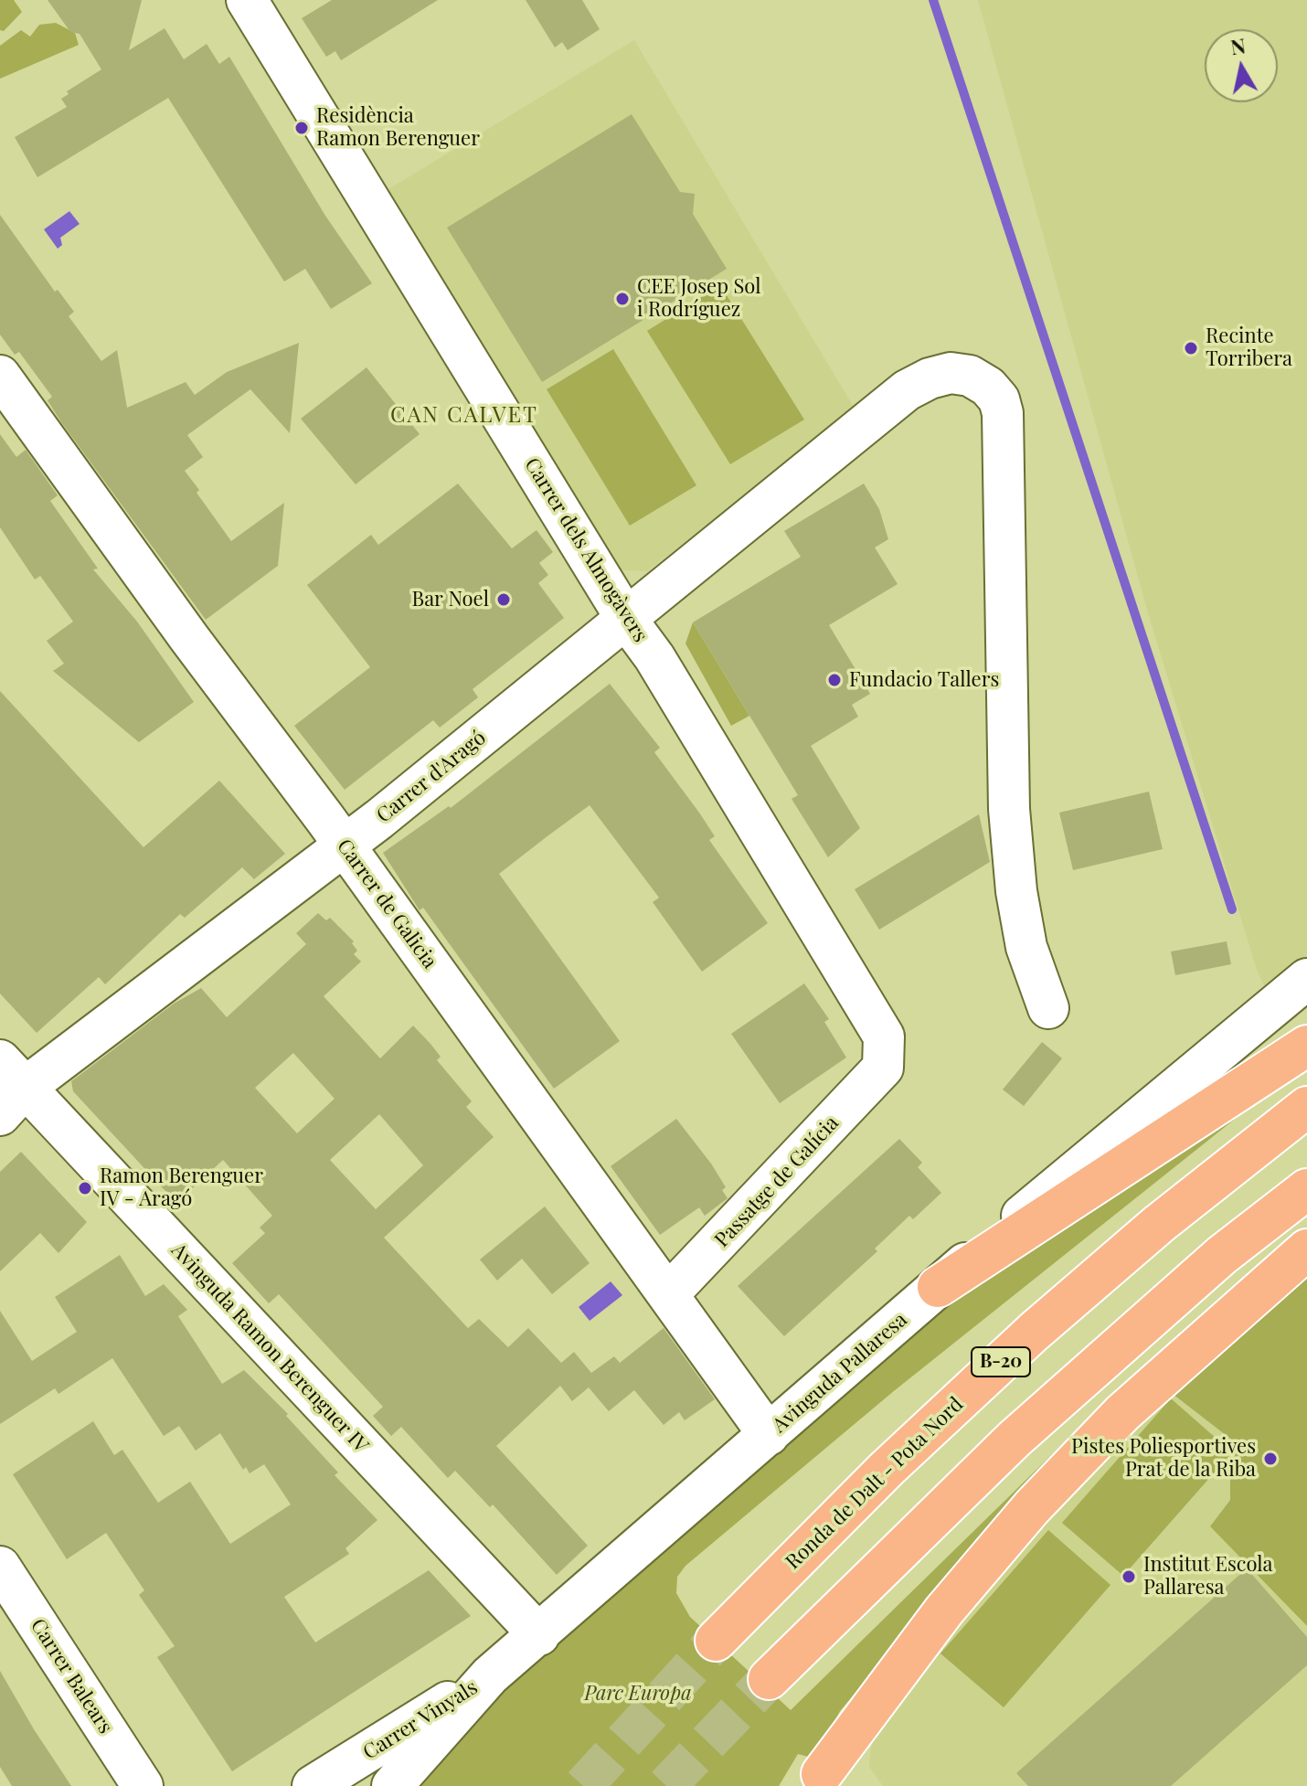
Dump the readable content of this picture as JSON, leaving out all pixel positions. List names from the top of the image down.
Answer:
{
  "streets": {
    "highway": ["B-20", "Ronda de Dalt - Pota Nord"],
    "street": [
      "Carrer dels Almogàvers",
      "Carrer d'Aragó",
      "Carrer de Galicia",
      "Passatge de Galícia",
      "Avinguda Ramon Berenguer IV",
      "Avinguda Pallaresa",
      "Carrer Balears",
      "Carrer Vinyals"
    ]
  },
  "crossings": [
    ["Carrer dels Almogàvers", "Carrer d'Aragó"],
    ["Carrer dels Almogàvers", "Passatge de Galícia"],
    ["Carrer d'Aragó", "Carrer de Galicia"],
    ["Carrer d'Aragó", "Avinguda Ramon Berenguer IV"],
    ["Carrer de Galicia", "Passatge de Galícia"],
    ["Carrer de Galicia", "Avinguda Pallaresa"],
    ["Avinguda Ramon Berenguer IV", "Avinguda Pallaresa"],
    ["Avinguda Pallaresa", "Carrer Vinyals"]
  ],
  "districts": ["CAN CALVET"],
  "parks": ["Parc Europa"],
  "places": [
    "Residència Ramon Berenguer",
    "CEE Josep Sol i Rodríguez",
    "Recinte Torribera",
    "Bar Noel",
    "Fundacio Tallers",
    "Ramon Berenguer IV - Aragó",
    "Pistes Poliesportives Prat de la Riba",
    "Institut Escola Pallaresa"
  ],
  "north": "top"
}
